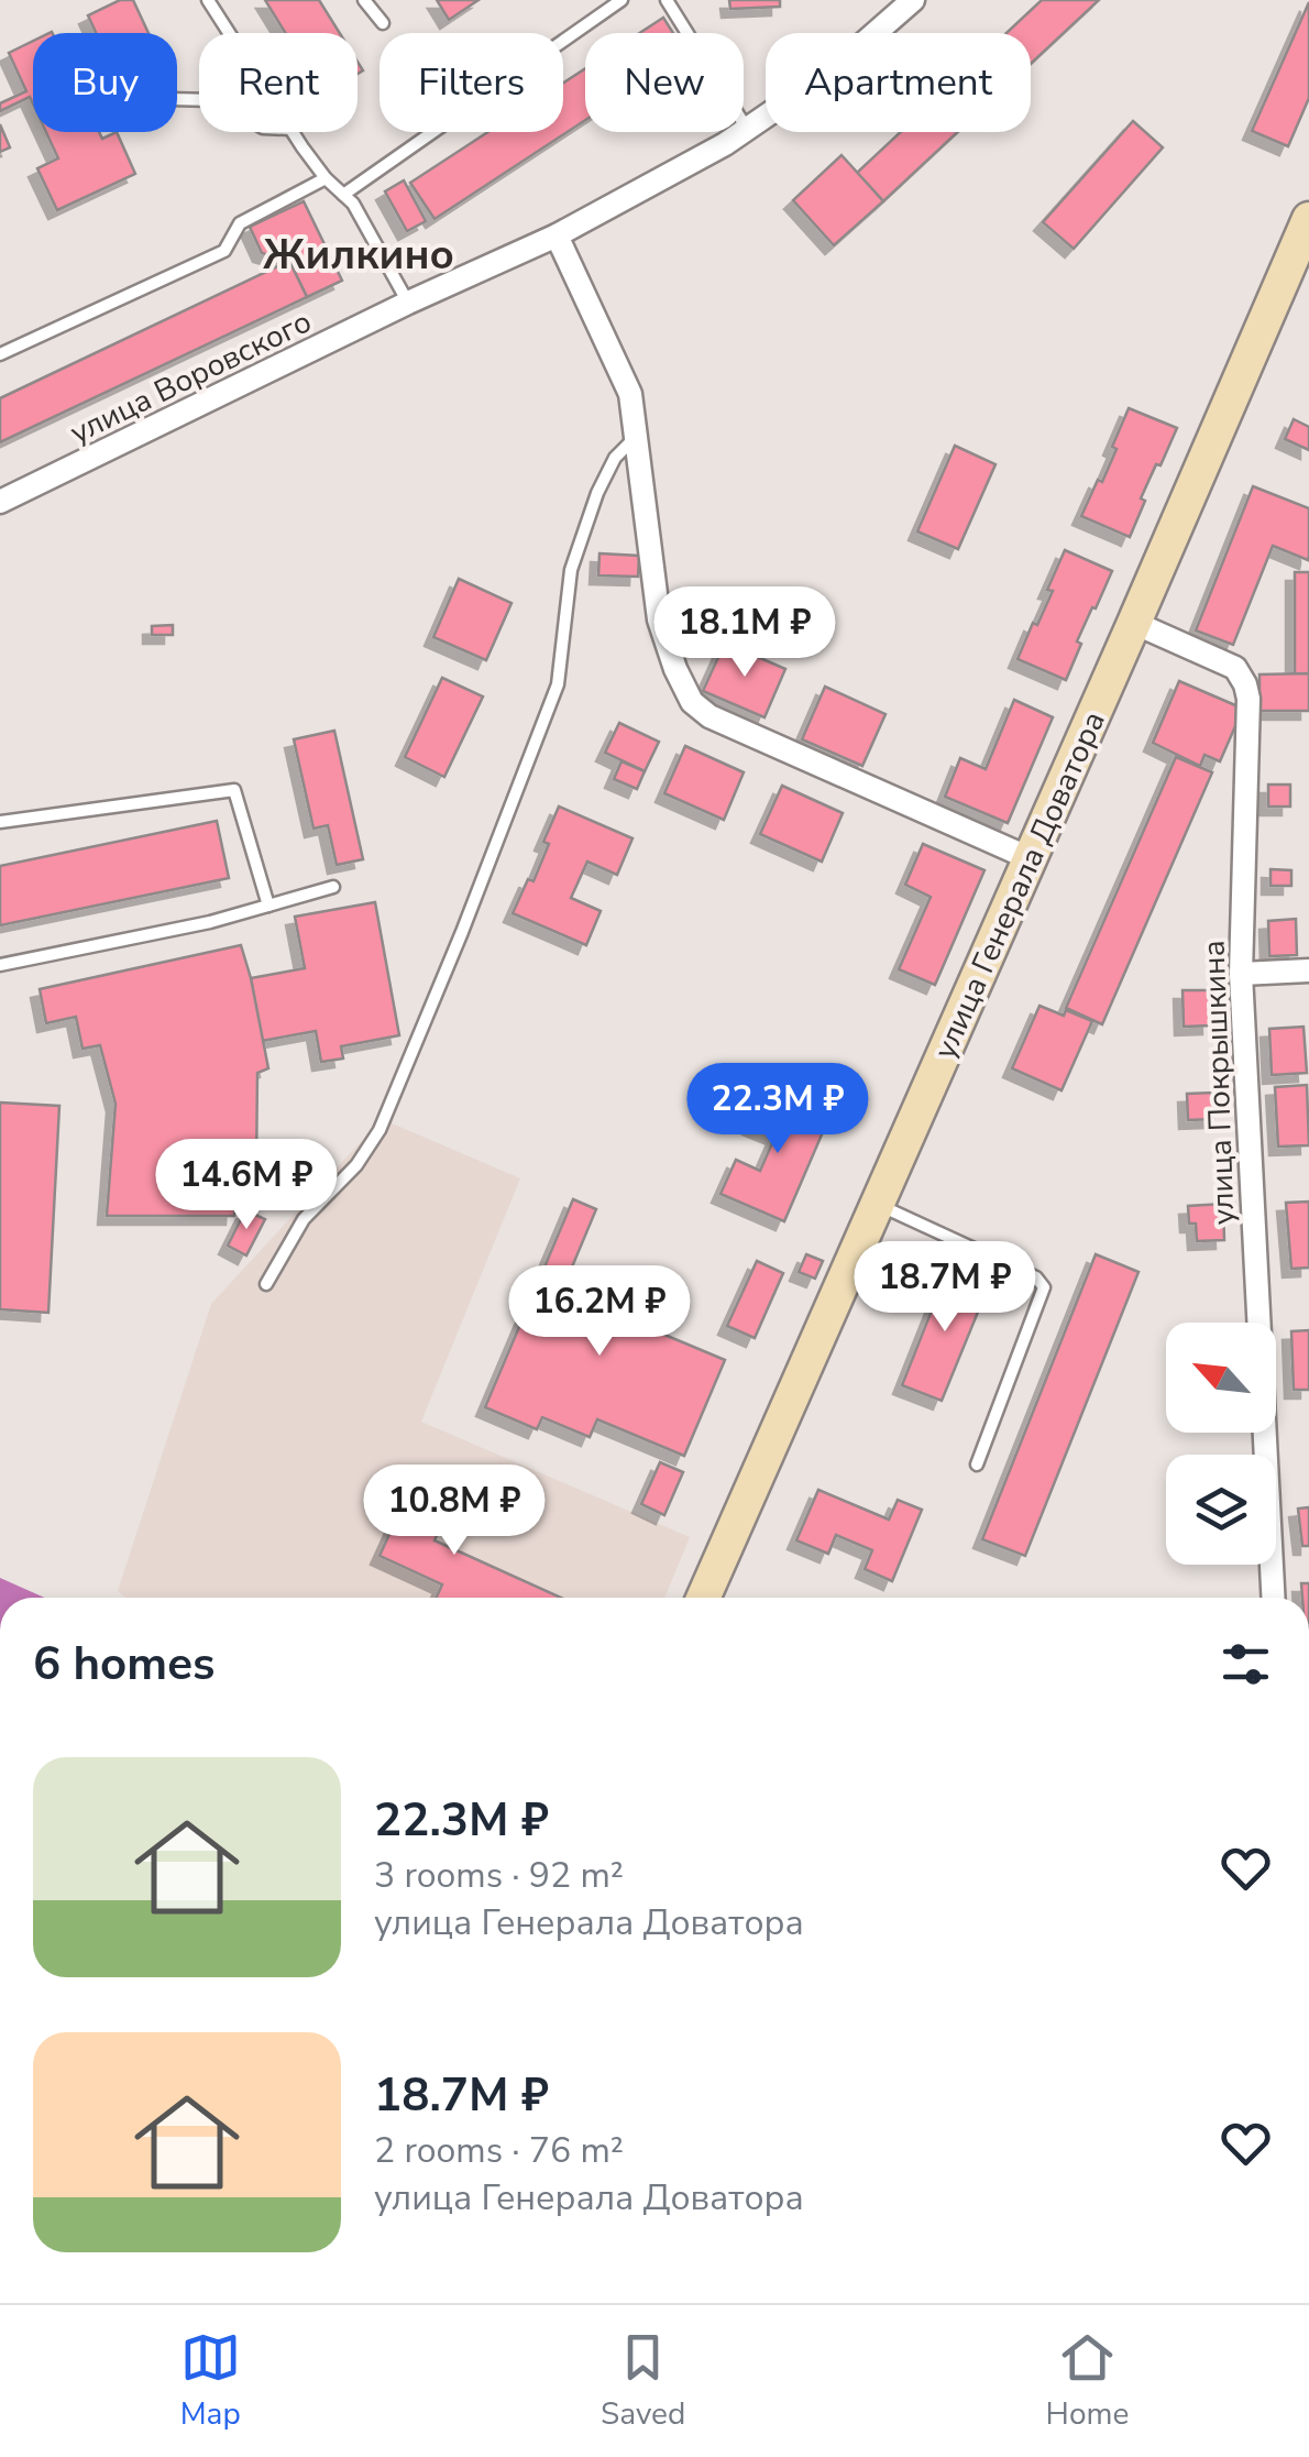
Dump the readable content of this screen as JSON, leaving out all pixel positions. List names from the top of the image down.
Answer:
{
  "streets": {
    "street": ["улица Воровского", "улица Генерала Доватора", "улица Покрышкина"]
  },
  "crossings": [
    ["улица Генерала Доватора", "улица Покрышкина"]
  ],
  "districts": ["Жилкино"],
  "north": "top left",
  "page": {
    "chip": [
      "Buy",
      "Rent",
      "Filters",
      "New",
      "Apartment"
    ],
    "price": [
      "18.1M ₽",
      "22.3M ₽",
      "14.6M ₽",
      "18.7M ₽",
      "16.2M ₽",
      "10.8M ₽"
    ],
    "heading": "6 homes",
    "list": [
      {
        "name": "22.3M ₽",
        "note": "3 rooms · 92 m² · улица Генерала Доватора"
      },
      {
        "name": "18.7M ₽",
        "note": "2 rooms · 76 m² · улица Генерала Доватора"
      }
    ],
    "tabs": ["Map", "Saved", "Home"]
  }
}
